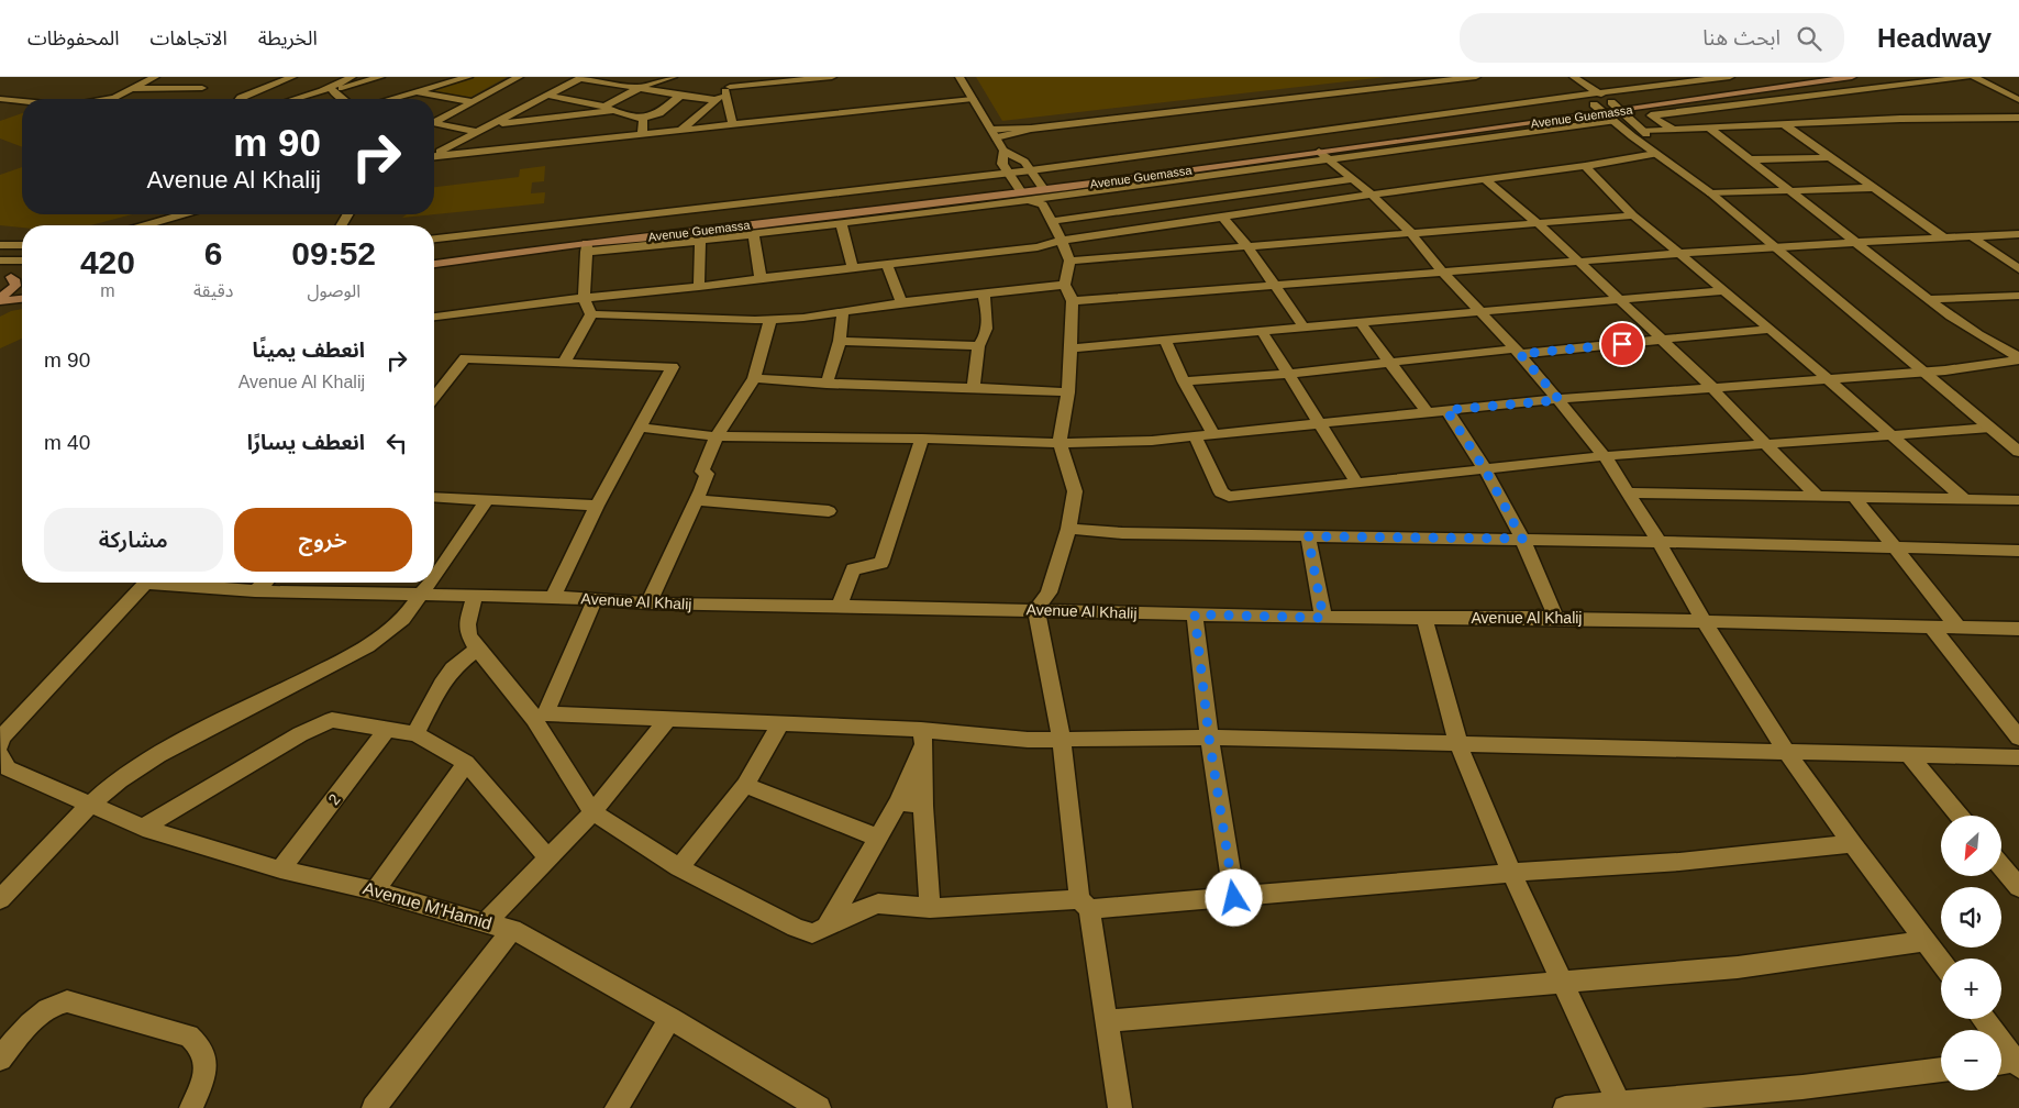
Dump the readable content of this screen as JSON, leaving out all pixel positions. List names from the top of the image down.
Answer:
{
  "streets": {
    "main road": ["Avenue Guemassa"],
    "street": ["Avenue Al Khalij", "2", "Avenue M'Hamid"]
  },
  "crossings": [
    ["2", "Avenue M'Hamid"]
  ],
  "north": "bottom left",
  "page": {
    "header": "Headway",
    "search": "ابحث هنا",
    "nav": ["الخريطة", "الاتجاهات", "المحفوظات"],
    "turn": ["90 m", "Avenue Al Khalij"],
    "eta": [
      "09:52",
      "الوصول",
      "6",
      "دقيقة",
      "420",
      "m"
    ],
    "list": [
      {
        "name": "انعطف يمينًا",
        "note": "Avenue Al Khalij",
        "value": "90 m"
      },
      {
        "name": "انعطف يسارًا",
        "value": "40 m"
      }
    ],
    "buttons": ["خروج", "مشاركة"],
    "map_buttons": ["+", "−"]
  }
}
